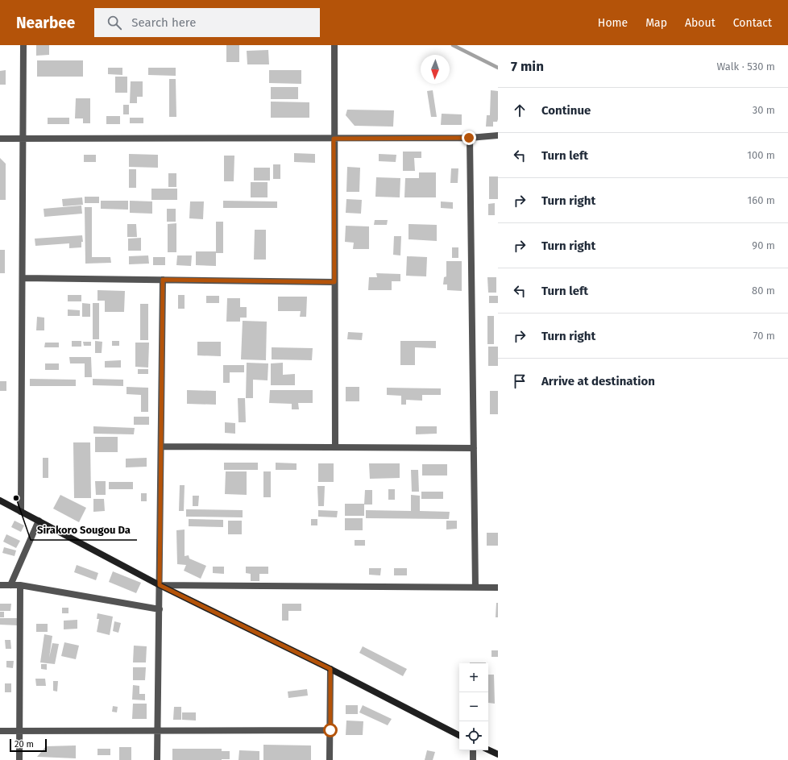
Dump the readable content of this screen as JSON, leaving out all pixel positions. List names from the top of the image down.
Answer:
{
  "places": ["Sirakoro Sougou Da"],
  "scale_bar": "20 m",
  "north": "bottom",
  "page": {
    "header": "Nearbee",
    "search": "Search here",
    "nav": [
      "Home",
      "Map",
      "About",
      "Contact"
    ],
    "heading": ["7 min", "Walk · 530 m"],
    "list": [
      ["Continue", "30 m"],
      ["Turn left", "100 m"],
      ["Turn right", "160 m"],
      ["Turn right", "90 m"],
      ["Turn left", "80 m"],
      ["Turn right", "70 m"],
      "Arrive at destination"
    ],
    "map_buttons": ["+", "−"],
    "scale": "20 m"
  }
}
